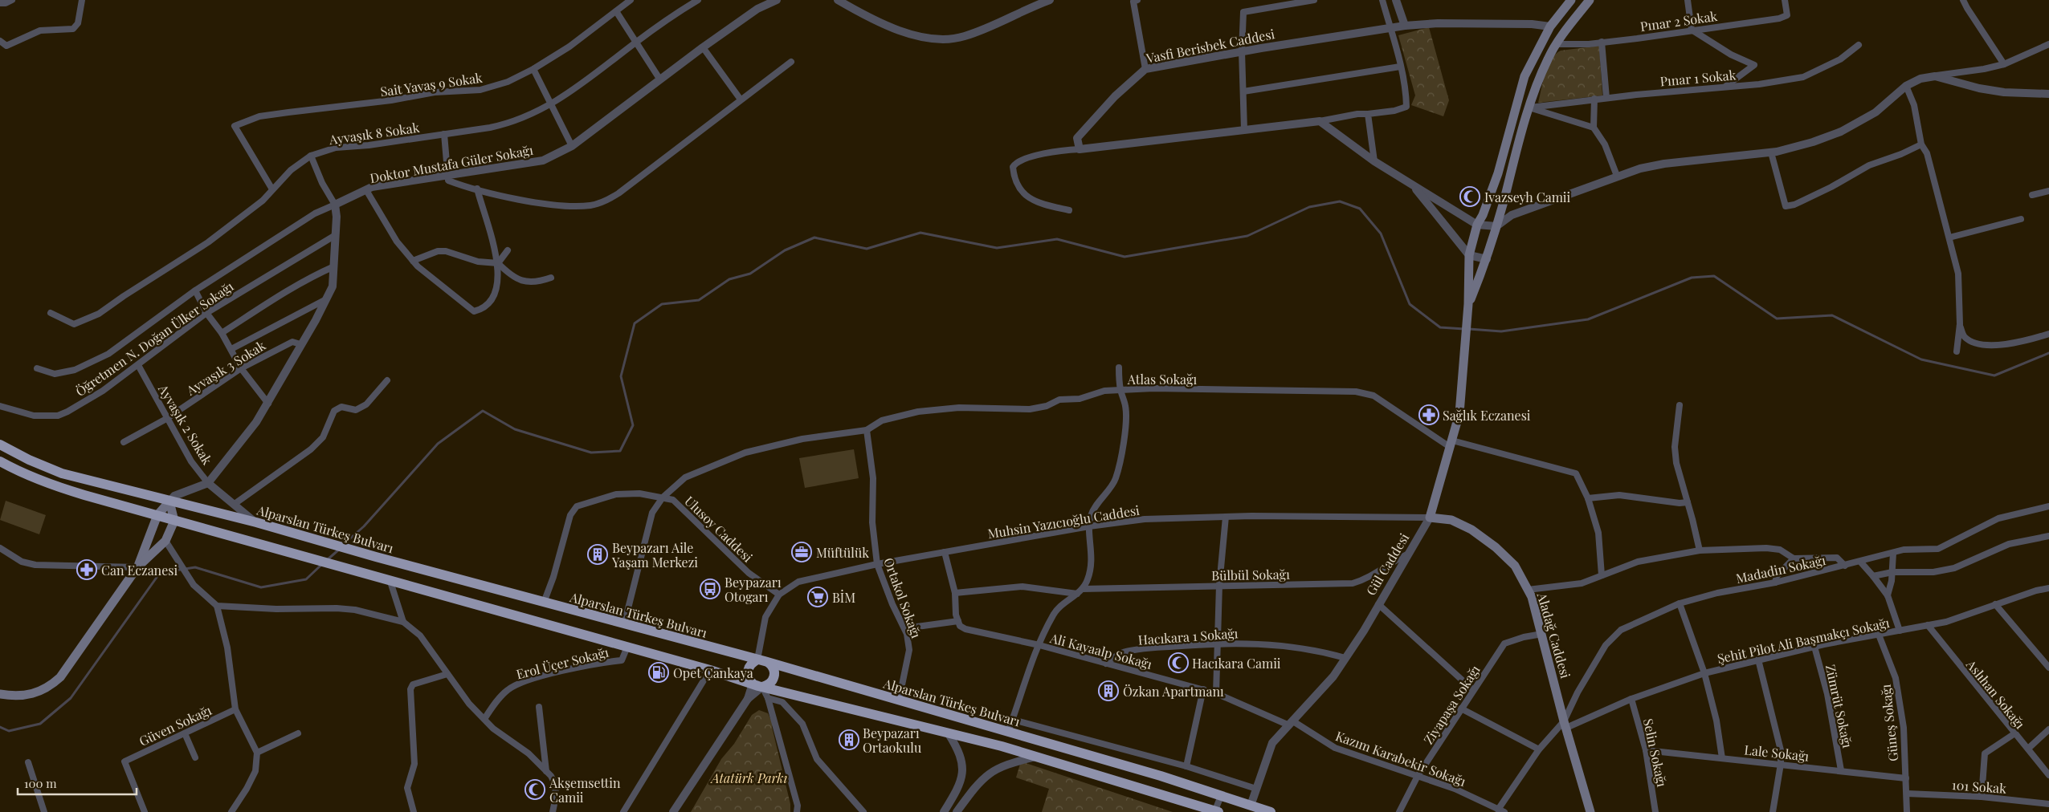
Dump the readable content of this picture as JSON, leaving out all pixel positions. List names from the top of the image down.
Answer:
{
  "streets": {
    "highway": ["Alparslan Türkeş Bulvarı"],
    "main road": ["Gül Caddesi", "Aladağ Caddesi"],
    "street": [
      "Pınar 2 Sokak",
      "Vasfi Berisbek Caddesi",
      "Pınar 1 Sokak",
      "Sait Yavaş 9 Sokak",
      "Ayvaşık 8 Sokak",
      "Doktor Mustafa Güler Sokağı",
      "Öğretmen N. Doğan Ülker Sokağı",
      "Ayvaşık 3 Sokak",
      "Atlas Sokağı",
      "Ayvaşık 2 Sokak",
      "Muhsin Yazıcıoğlu Caddesi",
      "Ulusoy Caddesi",
      "Madadin Sokağı",
      "Bülbül Sokağı",
      "Ortakol Sokağı",
      "Hacıkara 1 Sokağı",
      "Şehit Pilot Ali Başmakçı Sokağı",
      "Ali Kayaalp Sokağı",
      "Erol Üçer Sokağı",
      "Aslıhan Sokağı",
      "Ziyapaşa Sokağı",
      "Zümrüt Sokağı",
      "Güneş Sokağı",
      "Güven Sokağı",
      "Selin Sokağı",
      "Lale Sokağı",
      "Kazım Karabekir Sokağı",
      "101 Sokak"
    ]
  },
  "crossings": [
    ["Pınar 2 Sokak", "Gül Caddesi"],
    ["Vasfi Berisbek Caddesi", "Gül Caddesi"],
    ["Pınar 1 Sokak", "Gül Caddesi"],
    ["Sait Yavaş 9 Sokak", "Ayvaşık 8 Sokak"],
    ["Öğretmen N. Doğan Ülker Sokağı", "Ayvaşık 2 Sokak"],
    ["Ayvaşık 3 Sokak", "Ayvaşık 2 Sokak"],
    ["Atlas Sokağı", "Ulusoy Caddesi"],
    ["Atlas Sokağı", "Gül Caddesi"],
    ["Atlas Sokağı", "Ortakol Sokağı"],
    ["Ayvaşık 2 Sokak", "Alparslan Türkeş Bulvarı"],
    ["Muhsin Yazıcıoğlu Caddesi", "Alparslan Türkeş Bulvarı"],
    ["Muhsin Yazıcıoğlu Caddesi", "Ulusoy Caddesi"],
    ["Muhsin Yazıcıoğlu Caddesi", "Gül Caddesi"],
    ["Muhsin Yazıcıoğlu Caddesi", "Ortakol Sokağı"],
    ["Muhsin Yazıcıoğlu Caddesi", "Aladağ Caddesi"],
    ["Alparslan Türkeş Bulvarı", "Gül Caddesi"],
    ["Alparslan Türkeş Bulvarı", "Ortakol Sokağı"],
    ["Ulusoy Caddesi", "Ortakol Sokağı"],
    ["Gül Caddesi", "Bülbül Sokağı"],
    ["Gül Caddesi", "Aladağ Caddesi"],
    ["Gül Caddesi", "Hacıkara 1 Sokağı"],
    ["Gül Caddesi", "Ali Kayaalp Sokağı"],
    ["Gül Caddesi", "Kazım Karabekir Sokağı"],
    ["Madadin Sokağı", "Aladağ Caddesi"],
    ["Madadin Sokağı", "Şehit Pilot Ali Başmakçı Sokağı"],
    ["Aladağ Caddesi", "Şehit Pilot Ali Başmakçı Sokağı"],
    ["Aladağ Caddesi", "Ziyapaşa Sokağı"],
    ["Hacıkara 1 Sokağı", "Ali Kayaalp Sokağı"],
    ["Şehit Pilot Ali Başmakçı Sokağı", "Aslıhan Sokağı"],
    ["Şehit Pilot Ali Başmakçı Sokağı", "Zümrüt Sokağı"],
    ["Şehit Pilot Ali Başmakçı Sokağı", "Güneş Sokağı"],
    ["Şehit Pilot Ali Başmakçı Sokağı", "Selin Sokağı"],
    ["Şehit Pilot Ali Başmakçı Sokağı", "Kazım Karabekir Sokağı"],
    ["Ali Kayaalp Sokağı", "Kazım Karabekir Sokağı"],
    ["Ziyapaşa Sokağı", "Kazım Karabekir Sokağı"],
    ["Zümrüt Sokağı", "Lale Sokağı"],
    ["Güneş Sokağı", "Lale Sokağı"],
    ["Güneş Sokağı", "101 Sokak"],
    ["Selin Sokağı", "Lale Sokağı"]
  ],
  "parks": ["Atatürk Parkı"],
  "places": {
    "mosque": ["Ivazseyh Camii", "Hacıkara Camii", "Akşemsettin Camii"],
    "pharmacy": ["Sağlık Eczanesi", "Can Eczanesi"],
    "office": ["Müftülük"],
    "building": ["Beypazarı Aile Yaşam Merkezi", "Özkan Apartmanı", "Beypazarı Ortaokulu"],
    "bus stop": ["Beypazarı Otogarı"],
    "supermarket": ["BİM"],
    "fuel station": ["Opet Çankaya"]
  },
  "scale_bar": "100 m"
}
